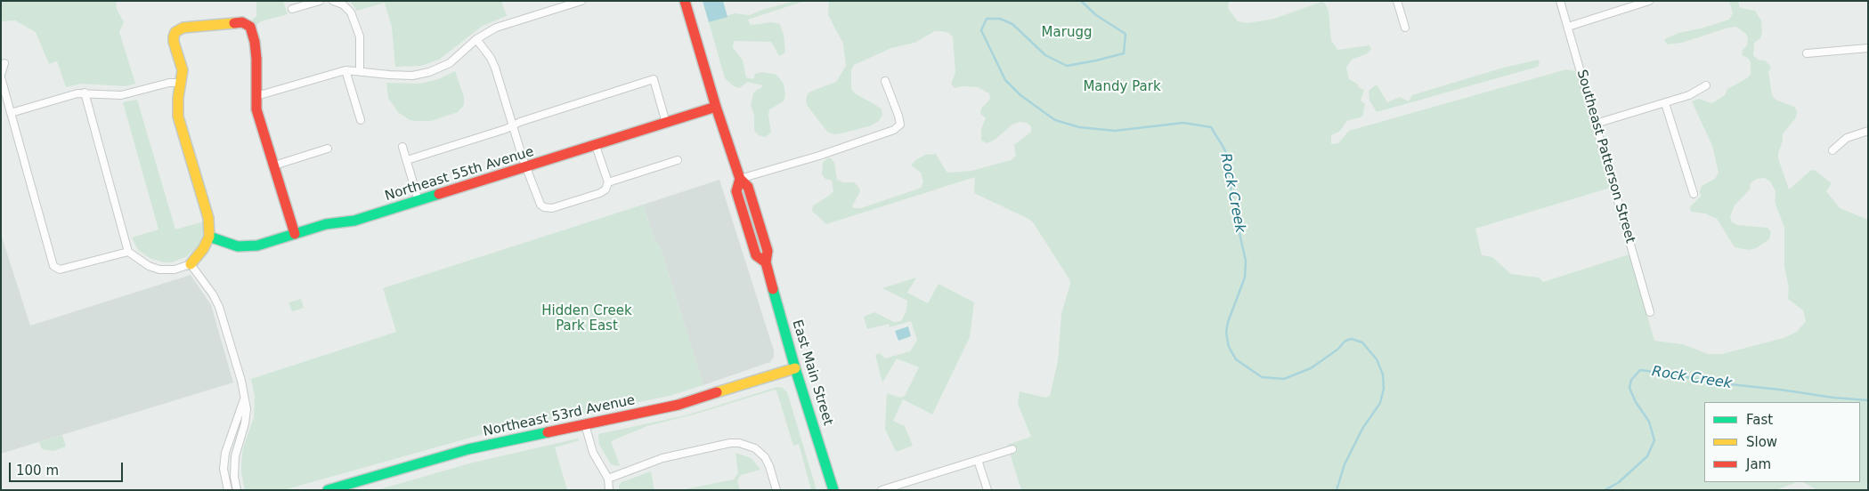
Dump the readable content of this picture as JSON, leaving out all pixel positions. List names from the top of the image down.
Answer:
{
  "streets": {
    "street": [
      "Southeast Patterson Street",
      "Northeast 55th Avenue",
      "East Main Street",
      "Northeast 53rd Avenue"
    ]
  },
  "crossings": [
    ["Northeast 55th Avenue", "East Main Street"],
    ["East Main Street", "Northeast 53rd Avenue"]
  ],
  "water": ["Rock Creek"],
  "parks": ["Marugg", "Mandy Park", "Hidden Creek Park East"],
  "legend": ["Fast", "Slow", "Jam"],
  "scale_bar": "100 m"
}
